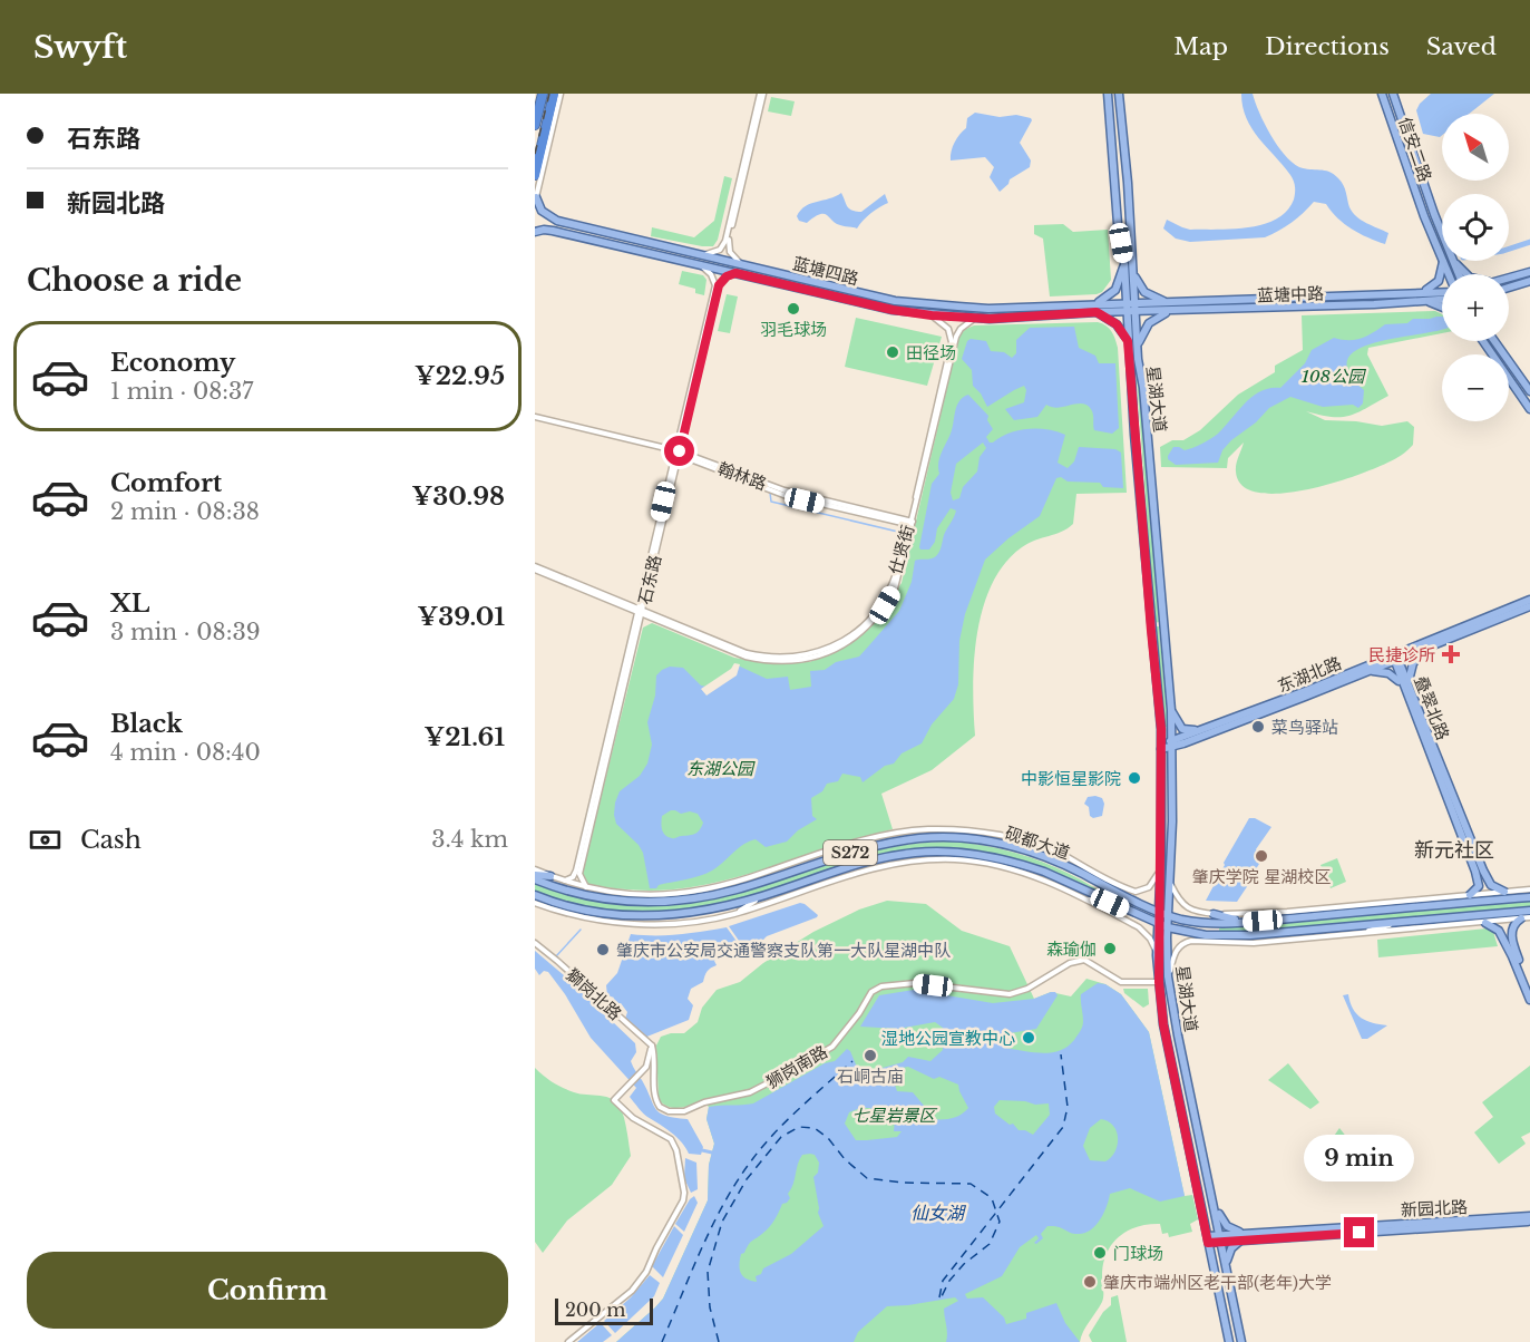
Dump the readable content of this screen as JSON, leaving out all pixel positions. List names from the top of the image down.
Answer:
{
  "streets": {
    "main road": [
      "信安二路",
      "蓝塘四路",
      "蓝塘中路",
      "星湖大道",
      "东湖北路",
      "叠翠北路",
      "砚都大道",
      "S272",
      "新园北路"
    ],
    "street": [
      "翰林路",
      "仕贤街",
      "石东路",
      "獅岗北路",
      "狮岗南路"
    ]
  },
  "crossings": [
    ["蓝塘四路", "蓝塘中路"],
    ["蓝塘四路", "星湖大道"],
    ["蓝塘四路", "仕贤街"],
    ["蓝塘中路", "星湖大道"],
    ["星湖大道", "东湖北路"],
    ["星湖大道", "砚都大道"],
    ["星湖大道", "狮岗南路"],
    ["星湖大道", "新园北路"],
    ["翰林路", "仕贤街"],
    ["翰林路", "石东路"],
    ["仕贤街", "石东路"],
    ["东湖北路", "叠翠北路"],
    ["獅岗北路", "狮岗南路"]
  ],
  "districts": ["新元社区"],
  "water": ["仙女湖"],
  "parks": ["108公园", "东湖公园", "七星岩景区"],
  "places": {
    "other": [
      "羽毛球场",
      "田径场",
      "菜鸟驿站",
      "中影恒星影院",
      "肇庆学院 星湖校区",
      "森瑜伽",
      "肇庆市公安局交通警察支队第一大队星湖中队",
      "湿地公园宣教中心",
      "石峒古庙",
      "门球场",
      "肇庆市端州区老干部(老年)大学"
    ],
    "health": ["民捷诊所"]
  },
  "scale_bar": "200 m",
  "north": "top left",
  "page": {
    "header": "Swyft",
    "nav": ["Map", "Directions", "Saved"],
    "banner": ["石东路", "新园北路"],
    "map_buttons": ["+", "−"],
    "heading": "Choose a ride",
    "list": [
      {
        "name": "Economy",
        "note": "1 min · 08:37",
        "value": "¥22.95"
      },
      {
        "name": "Comfort",
        "note": "2 min · 08:38",
        "value": "¥30.98"
      },
      {
        "name": "XL",
        "note": "3 min · 08:39",
        "value": "¥39.01"
      },
      {
        "name": "Black",
        "note": "4 min · 08:40",
        "value": "¥21.61"
      }
    ],
    "pay": ["Cash", "3.4 km"],
    "bubble": "9 min",
    "buttons": "Confirm",
    "scale": "200 m"
  }
}
